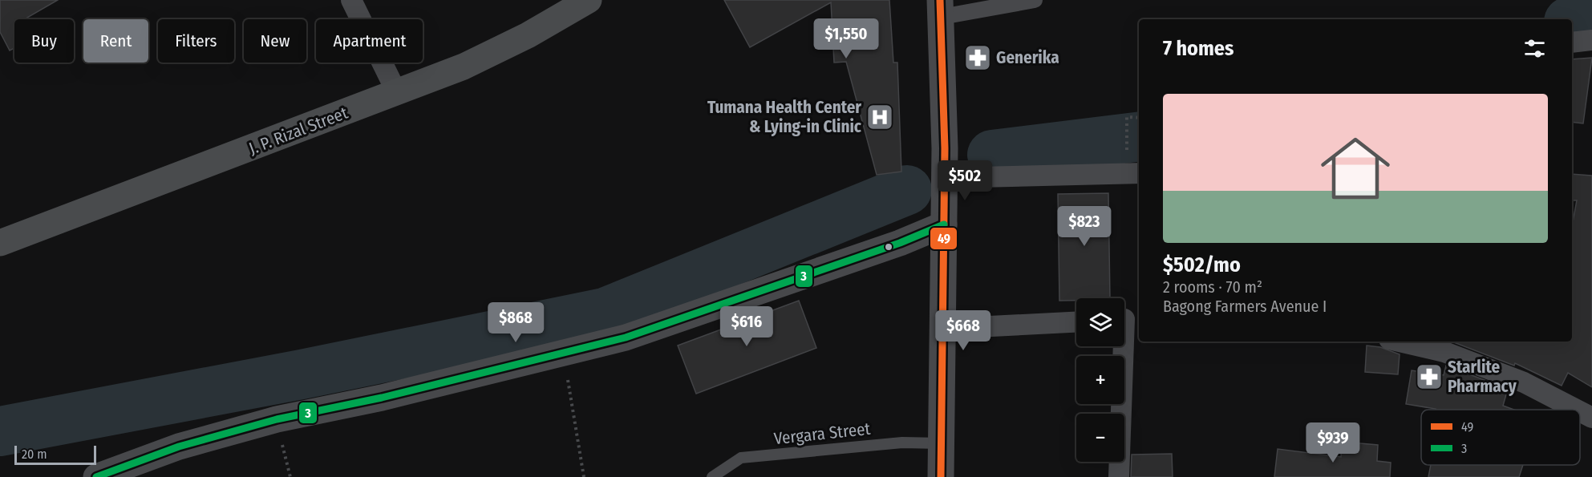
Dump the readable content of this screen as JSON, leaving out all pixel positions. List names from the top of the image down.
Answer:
{
  "streets": {
    "main road": ["J. P. Rizal Street"],
    "lane": ["Vergara Street"]
  },
  "places": {
    "pharmacy": ["Generika", "Starlite Pharmacy"],
    "hospital": ["Tumana Health Center & Lying-in Clinic"]
  },
  "lines": ["transit line 49", "transit line 3"],
  "legend": ["49", "3"],
  "scale_bar": "20 m",
  "page": {
    "price": [
      "$1,550",
      "$502",
      "$823",
      "$868",
      "$616",
      "$668",
      "$939"
    ],
    "chip": [
      "Buy",
      "Rent",
      "Filters",
      "New",
      "Apartment"
    ],
    "heading": "7 homes",
    "list": [
      {
        "name": "$502/mo",
        "note": "2 rooms · 70 m² · Bagong Farmers Avenue I"
      }
    ],
    "map_buttons": ["+", "−"],
    "scale": "20 m"
  }
}
